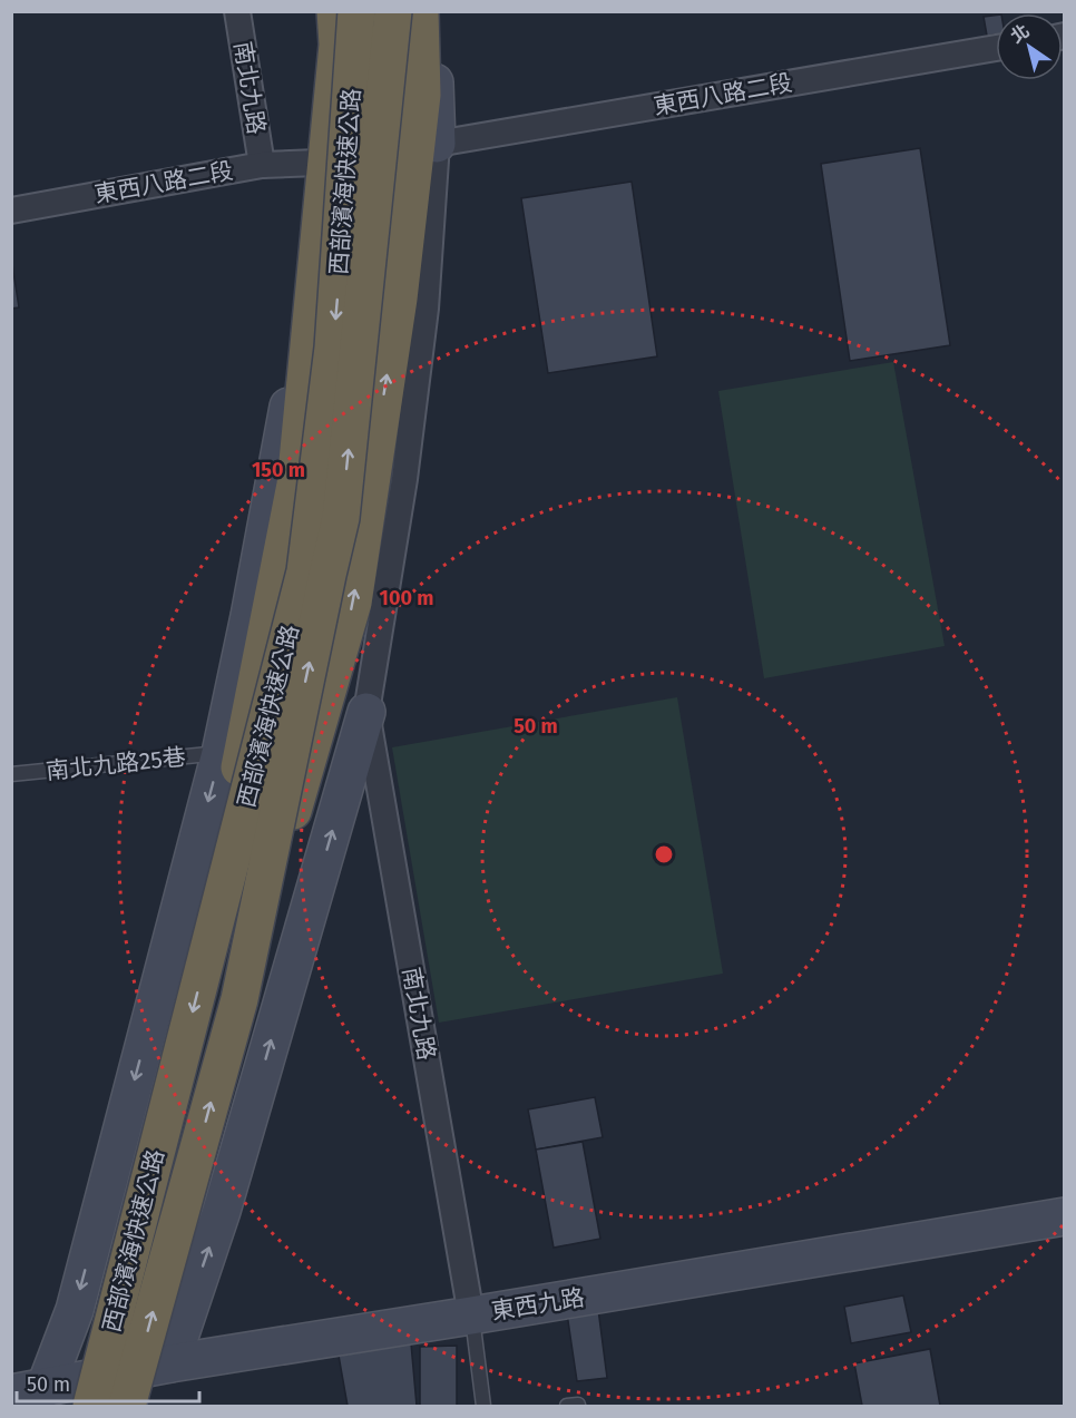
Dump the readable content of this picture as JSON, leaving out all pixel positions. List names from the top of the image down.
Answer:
{
  "streets": {
    "highway": ["西部濱海快速公路"],
    "street": ["南北九路", "東西八路二段", "東西九路"],
    "lane": ["南北九路25巷"]
  },
  "crossings": [
    ["南北九路", "東西八路二段"],
    ["南北九路", "東西九路"]
  ],
  "scale_bar": "50 m",
  "north": "top left",
  "rings": ["150 m", "100 m", "50 m"]
}
